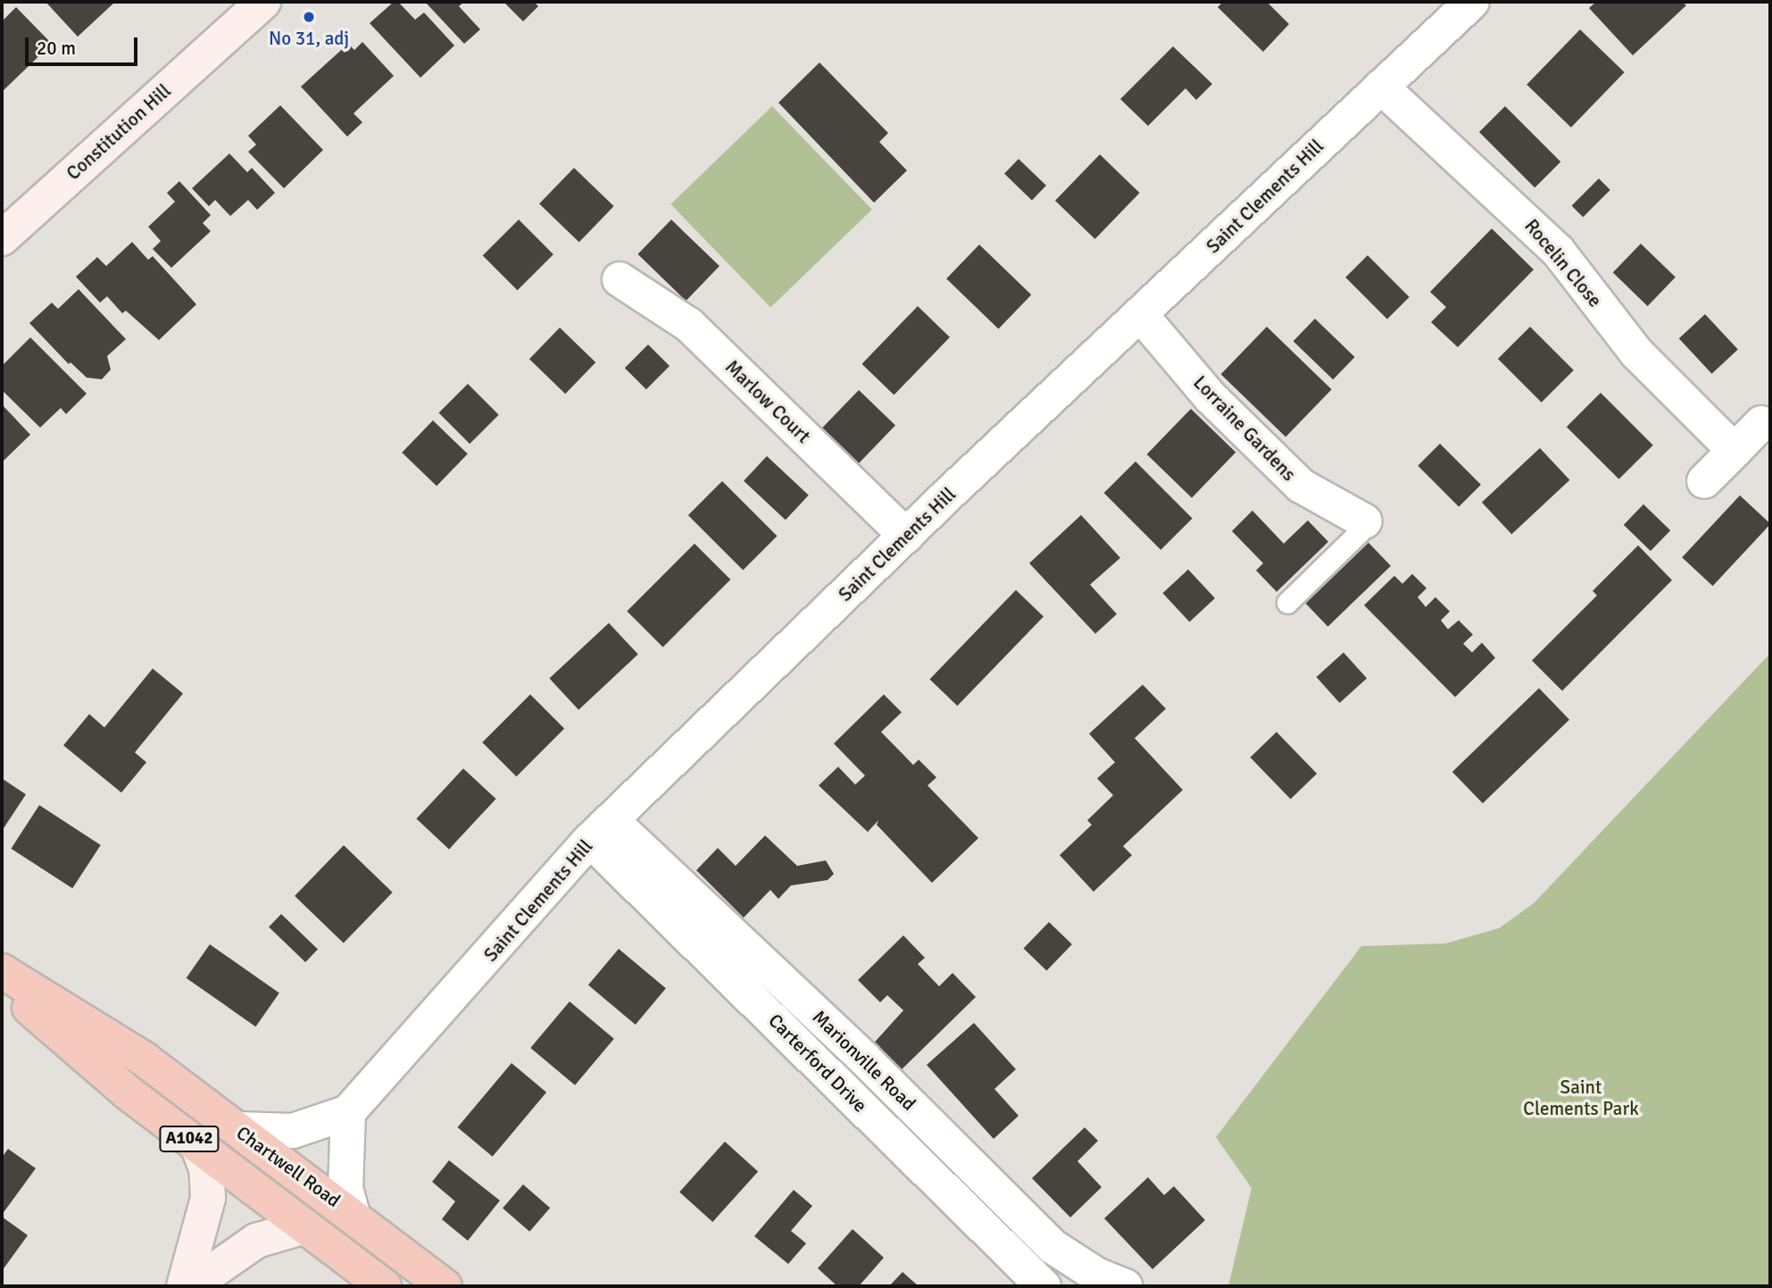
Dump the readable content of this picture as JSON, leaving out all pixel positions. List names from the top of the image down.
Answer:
{
  "streets": {
    "highway": ["A1042", "Chartwell Road"],
    "main road": ["Constitution Hill"],
    "street": [
      "Saint Clements Hill",
      "Rocelin Close",
      "Marlow Court",
      "Lorraine Gardens",
      "Marionville Road",
      "Carterford Drive"
    ]
  },
  "crossings": [
    ["Saint Clements Hill", "Rocelin Close"],
    ["Saint Clements Hill", "Marlow Court"],
    ["Saint Clements Hill", "Lorraine Gardens"],
    ["Saint Clements Hill", "Marionville Road"],
    ["Saint Clements Hill", "Carterford Drive"],
    ["Saint Clements Hill", "Chartwell Road"],
    ["Marionville Road", "Carterford Drive"]
  ],
  "parks": ["Saint Clements Park"],
  "places": ["No 31, adj"],
  "scale_bar": "20 m"
}
